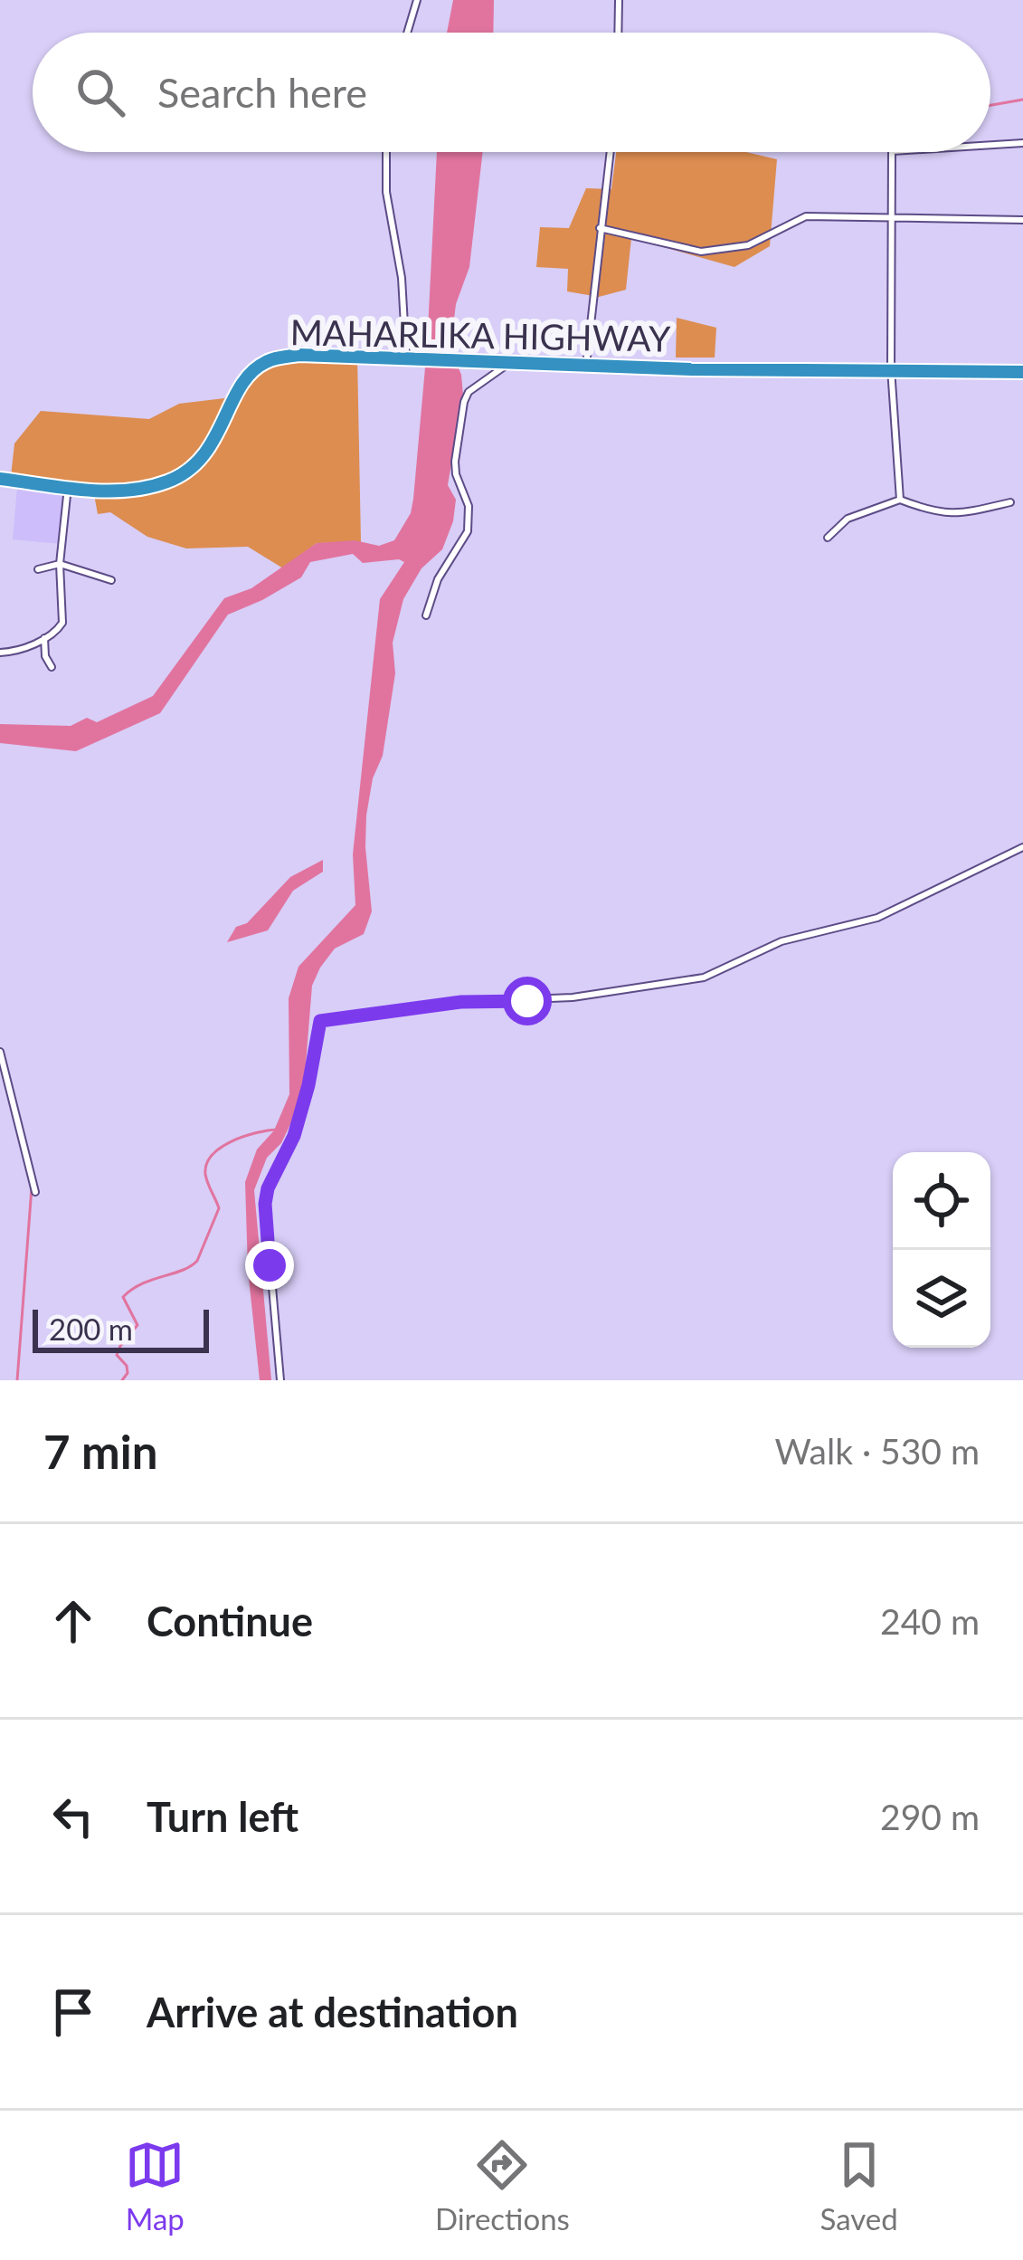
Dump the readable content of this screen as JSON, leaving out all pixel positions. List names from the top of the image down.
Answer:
{
  "streets": {
    "highway": ["MAHARLIKA HIGHWAY"]
  },
  "scale_bar": "200 m",
  "page": {
    "search": "Search here",
    "scale": "200 m",
    "heading": ["7 min", "Walk · 530 m"],
    "list": [
      ["Continue", "240 m"],
      ["Turn left", "290 m"],
      "Arrive at destination"
    ],
    "nav": ["Map", "Directions", "Saved"]
  }
}
